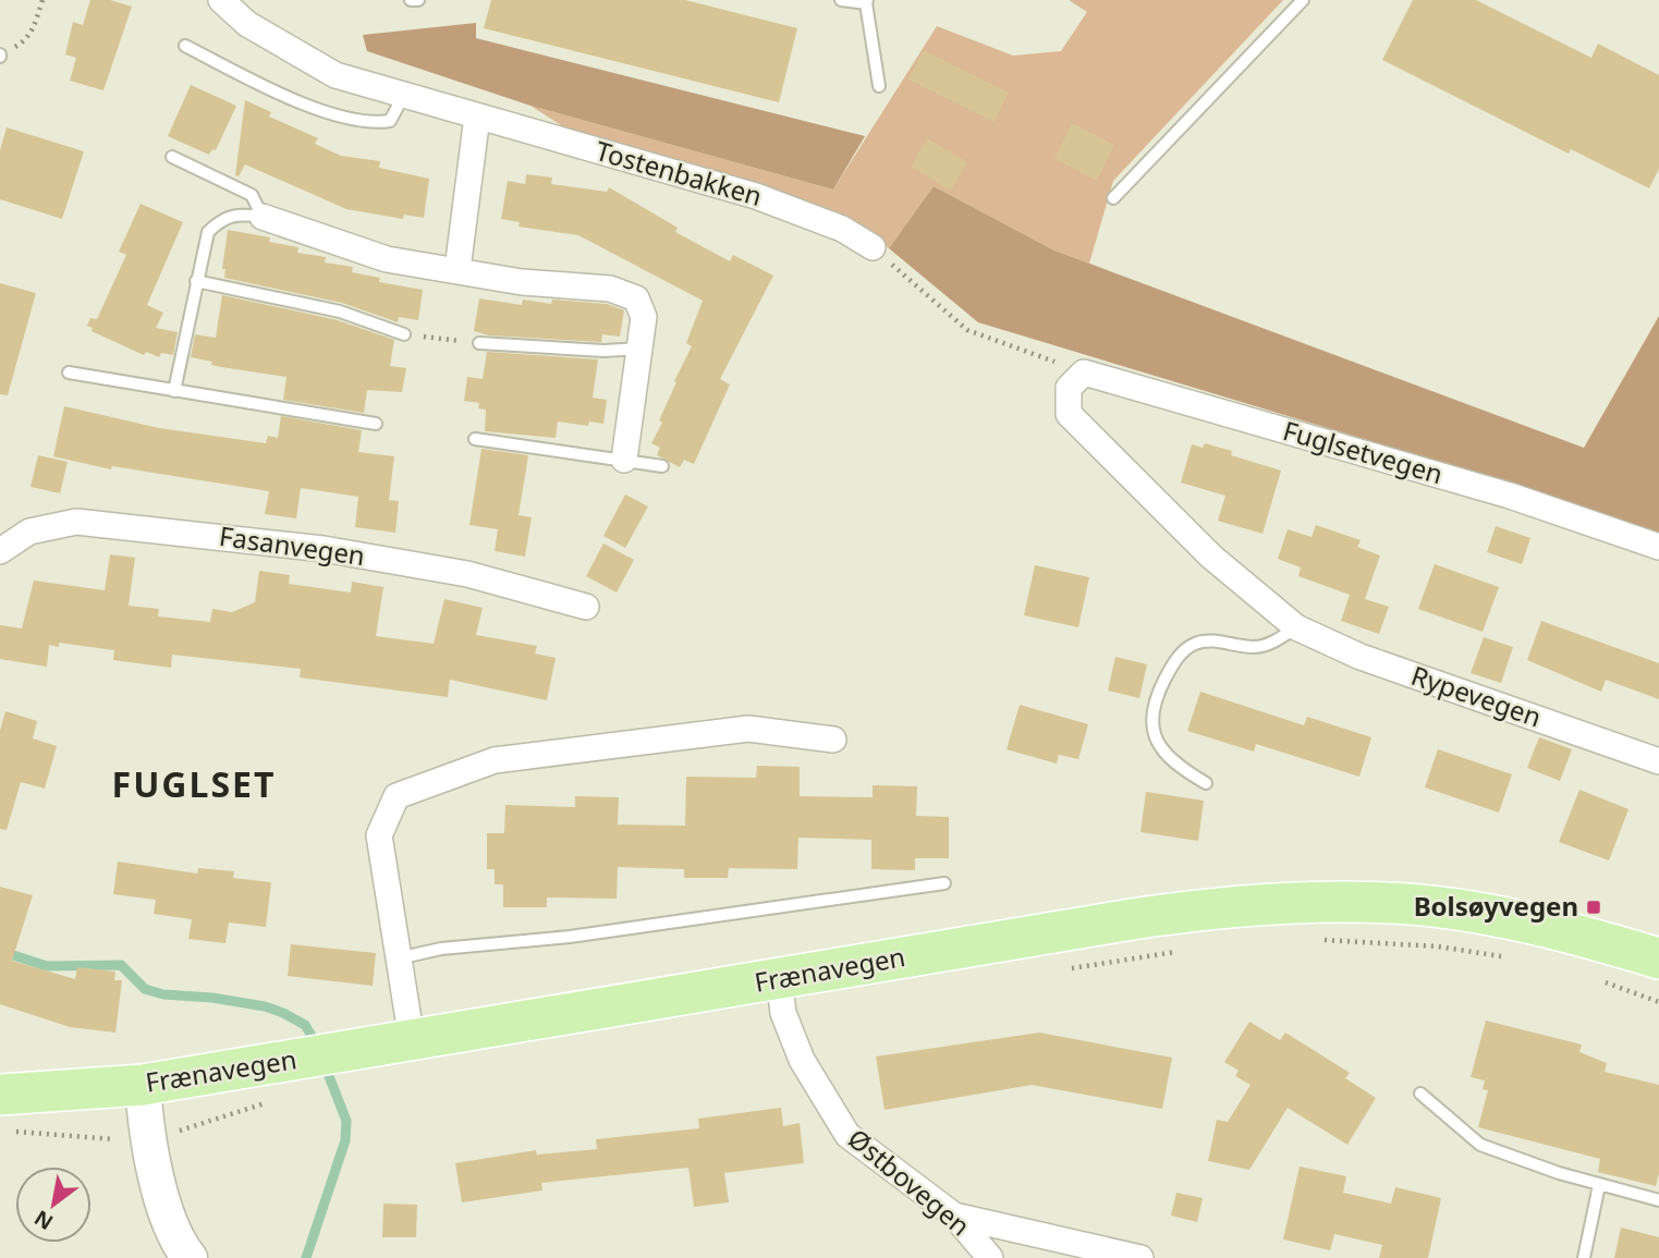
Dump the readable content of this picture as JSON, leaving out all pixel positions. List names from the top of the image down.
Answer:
{
  "streets": {
    "main road": ["Frænavegen"],
    "street": [
      "Tostenbakken",
      "Fuglsetvegen",
      "Fasanvegen",
      "Rypevegen",
      "Østbovegen"
    ]
  },
  "crossings": [
    ["Fuglsetvegen", "Rypevegen"],
    ["Frænavegen", "Østbovegen"]
  ],
  "districts": ["FUGLSET"],
  "places": {
    "transit": ["Bolsøyvegen"]
  },
  "north": "bottom left"
}
